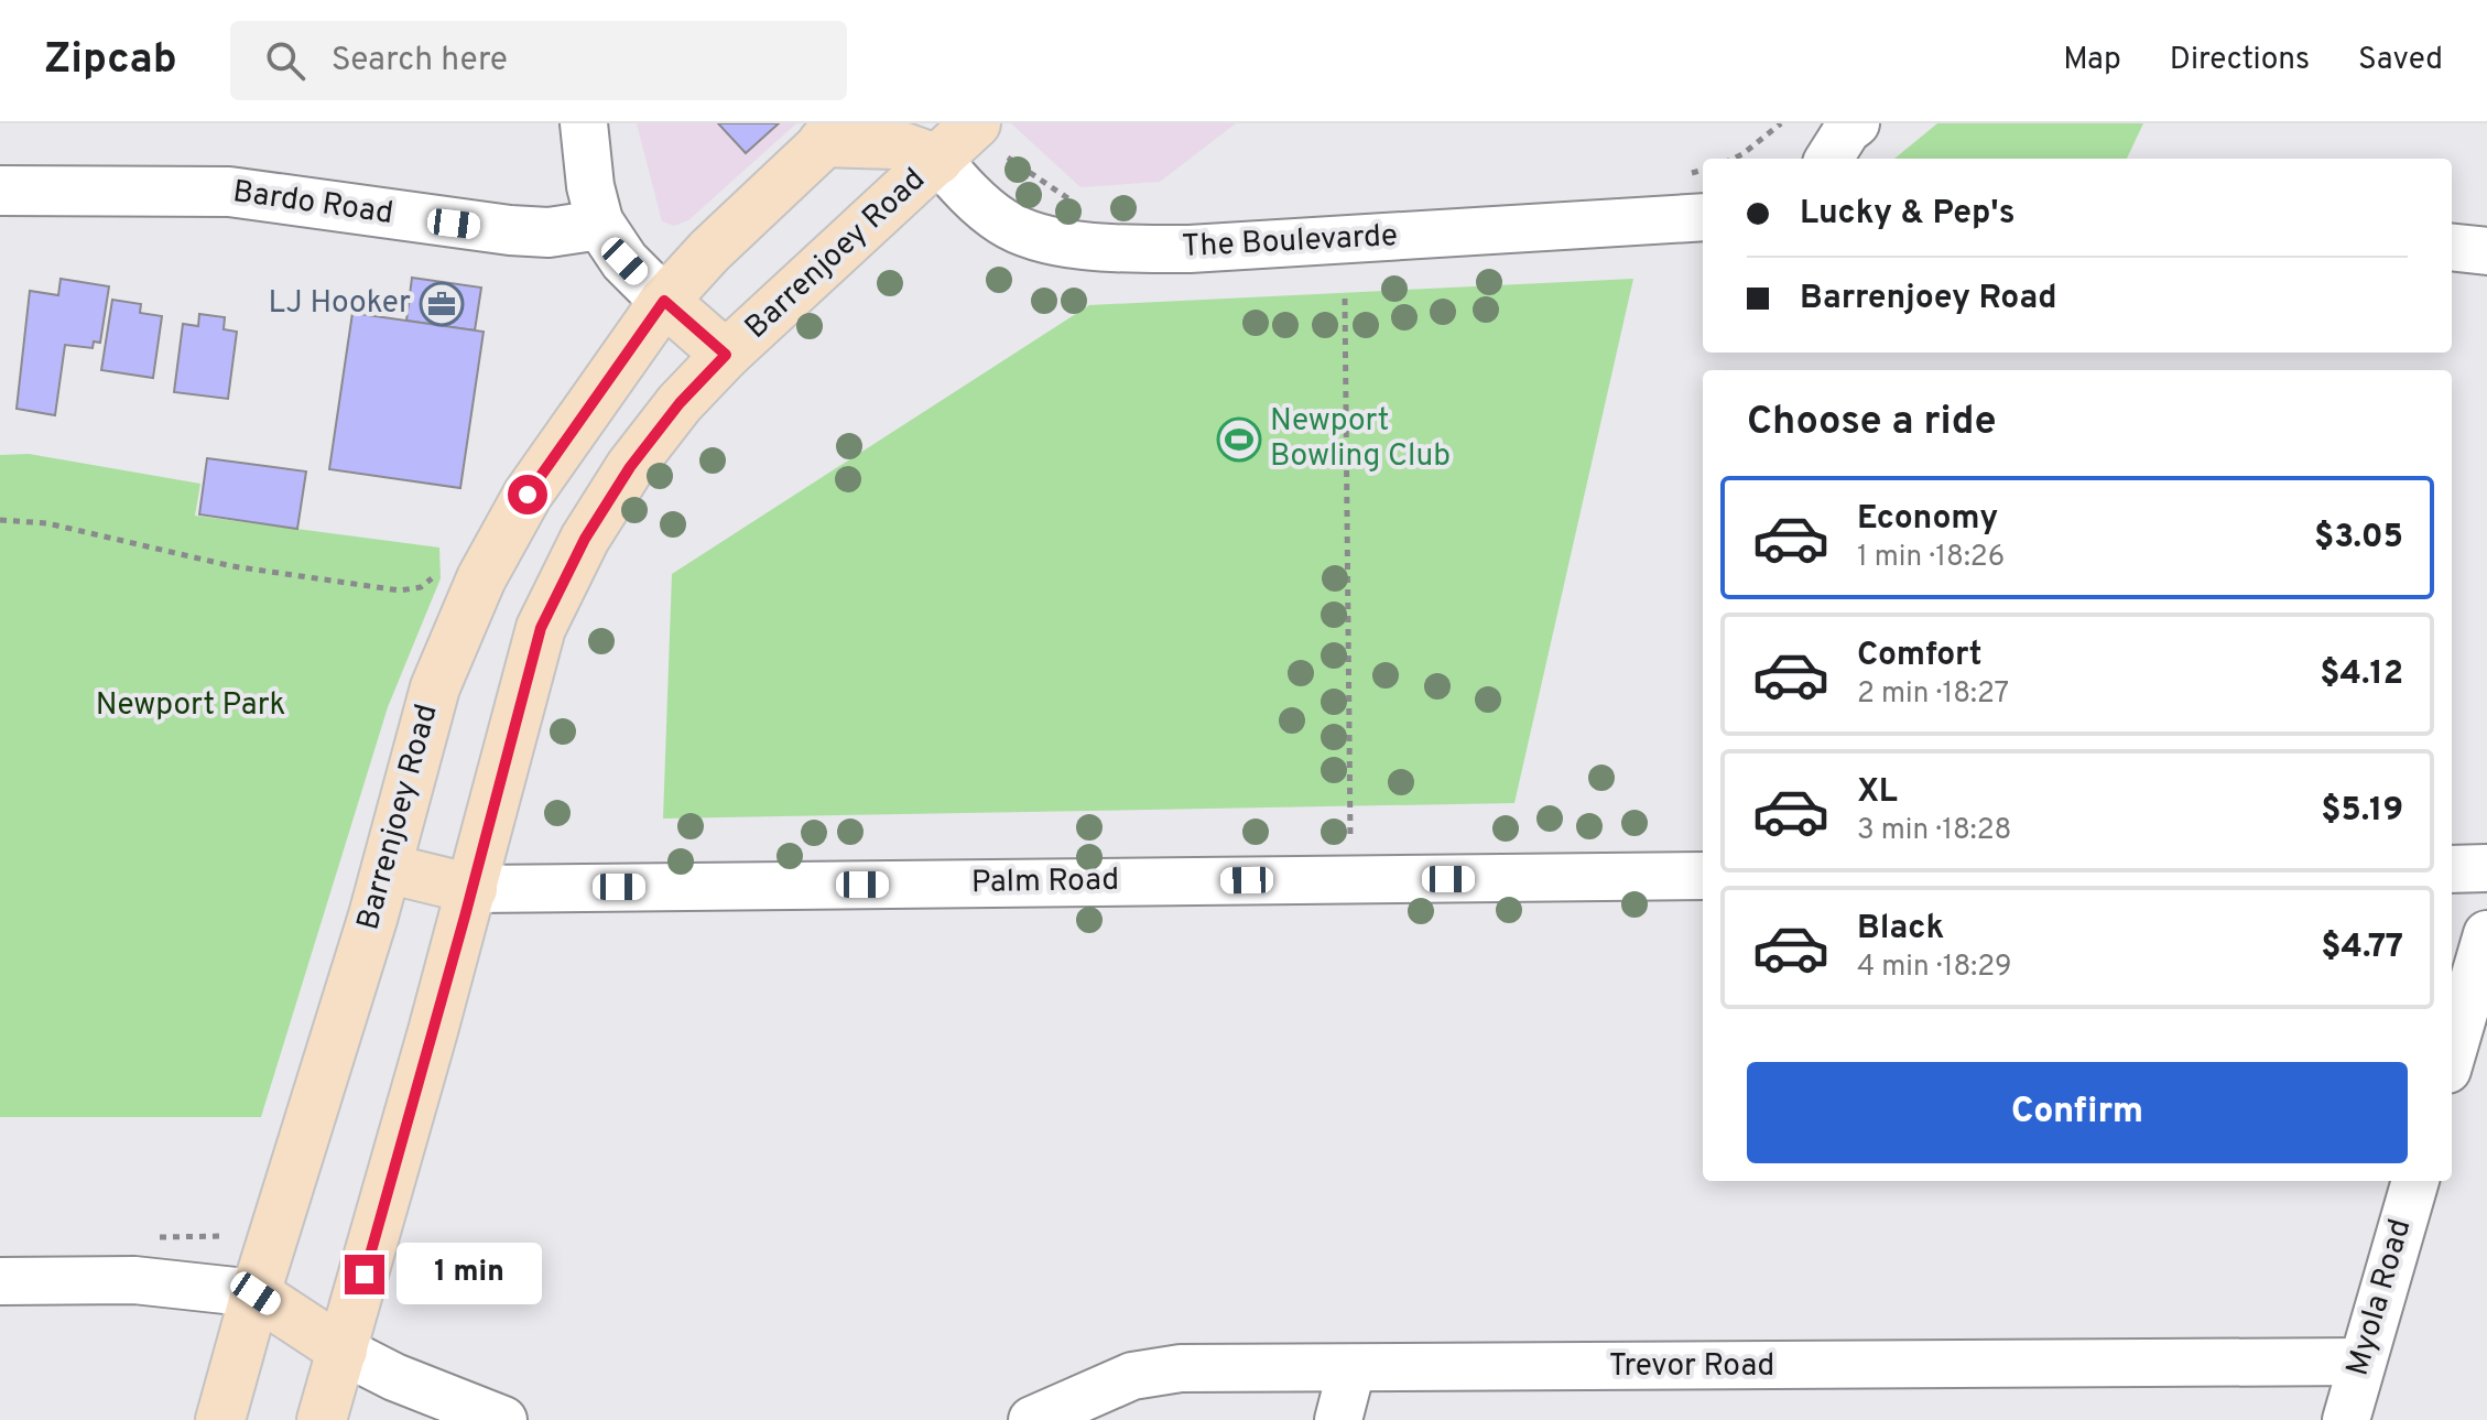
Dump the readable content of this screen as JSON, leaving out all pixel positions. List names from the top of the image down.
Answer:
{
  "streets": {
    "main road": ["Barrenjoey Road", "Palm Road"],
    "street": [
      "Bardo Road",
      "The Boulevarde",
      "Myola Road",
      "Trevor Road"
    ]
  },
  "crossings": [
    ["The Boulevarde", "Barrenjoey Road"],
    ["Barrenjoey Road", "Palm Road"],
    ["Myola Road", "Trevor Road"]
  ],
  "parks": ["Newport Park"],
  "places": {
    "office": ["LJ Hooker"],
    "sports": ["Newport Bowling Club"]
  },
  "page": {
    "header": "Zipcab",
    "search": "Search here",
    "nav": ["Map", "Directions", "Saved"],
    "banner": ["Lucky & Pep's", "Barrenjoey Road"],
    "heading": "Choose a ride",
    "list": [
      {
        "name": "Economy",
        "note": "1 min · 18:26",
        "value": "$3.05"
      },
      {
        "name": "Comfort",
        "note": "2 min · 18:27",
        "value": "$4.12"
      },
      {
        "name": "XL",
        "note": "3 min · 18:28",
        "value": "$5.19"
      },
      {
        "name": "Black",
        "note": "4 min · 18:29",
        "value": "$4.77"
      }
    ],
    "buttons": "Confirm",
    "bubble": "1 min"
  }
}
